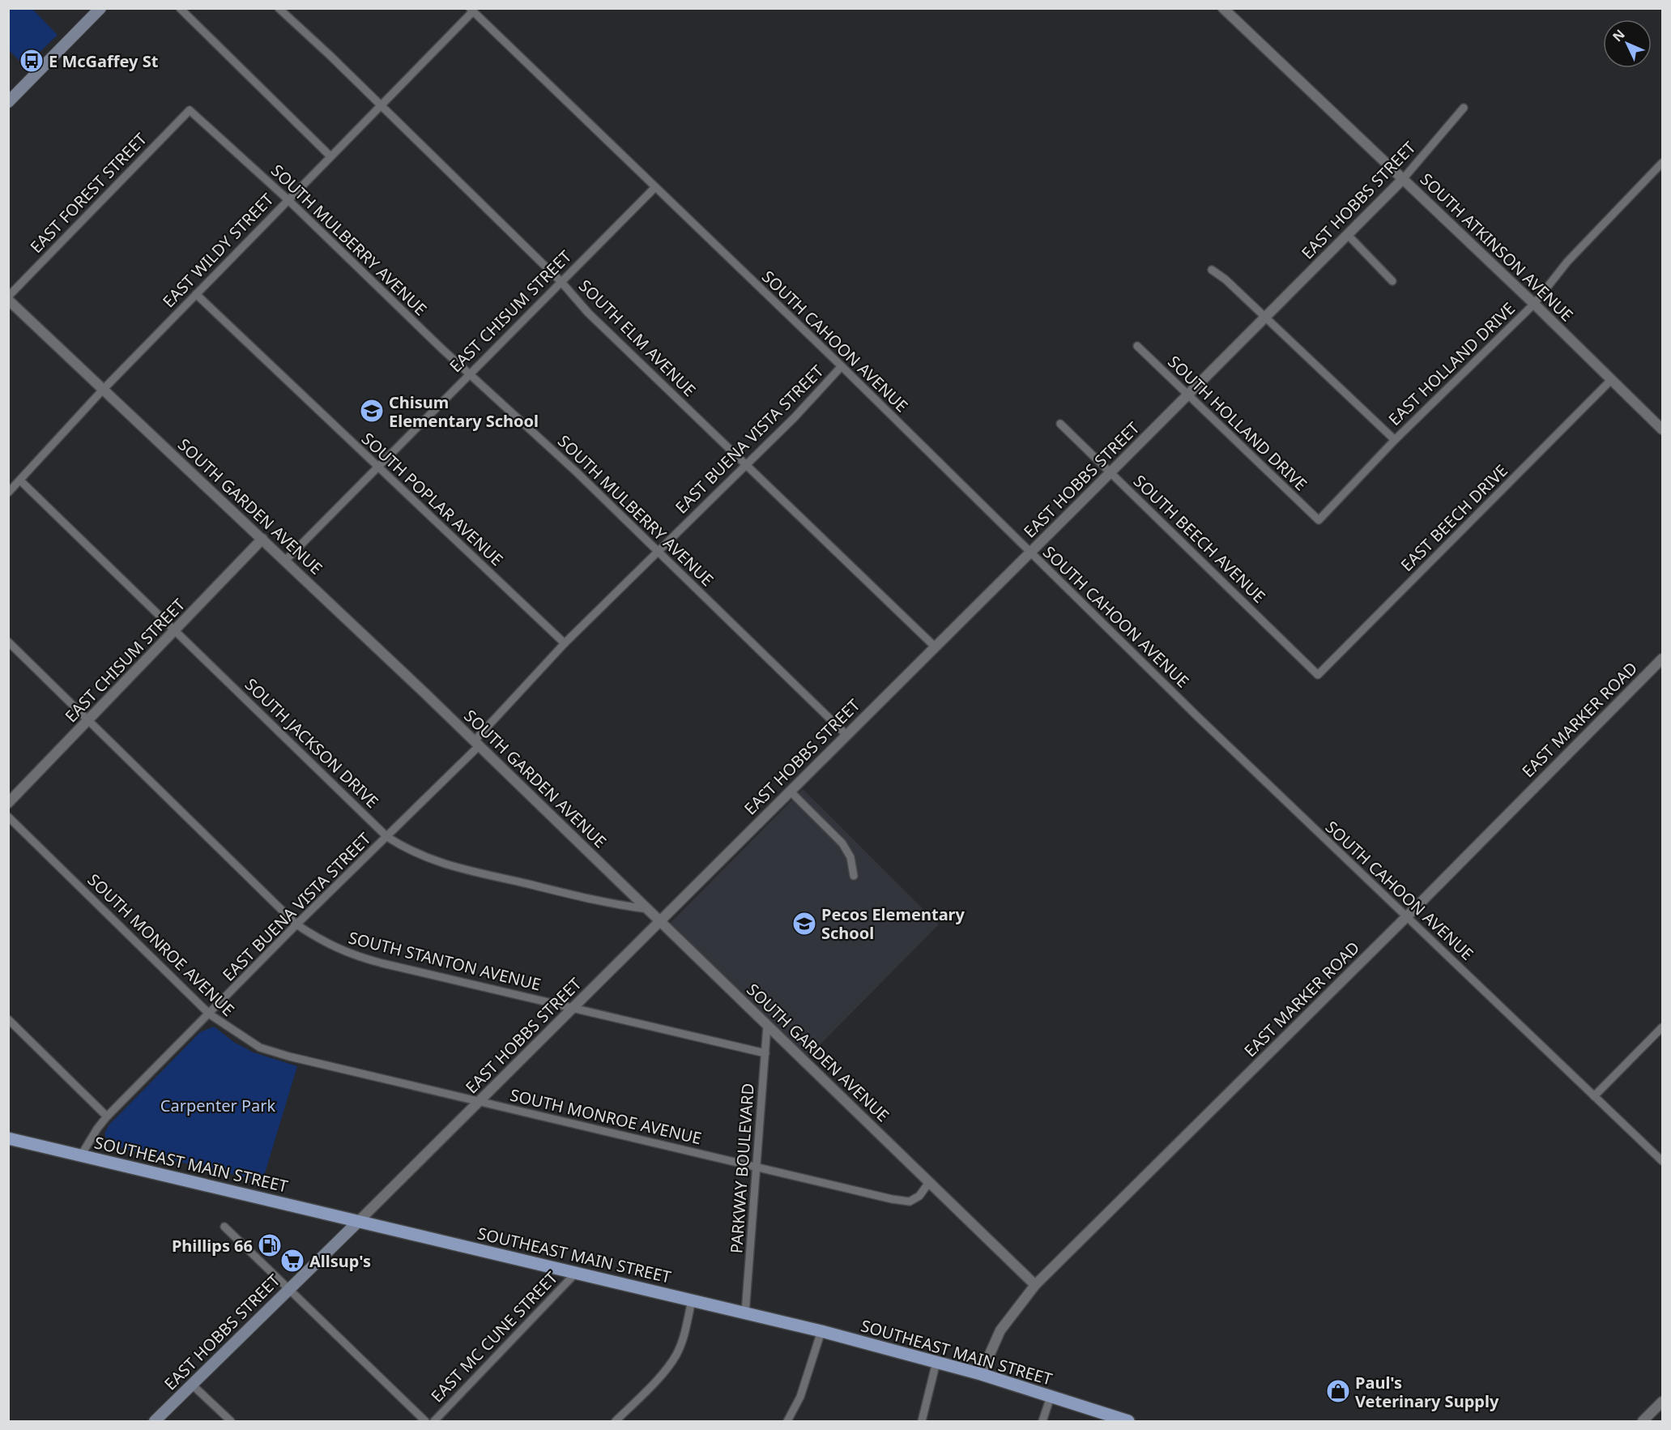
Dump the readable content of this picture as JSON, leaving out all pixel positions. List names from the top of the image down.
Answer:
{
  "streets": {
    "main road": ["EAST HOBBS STREET", "SOUTHEAST MAIN STREET"],
    "street": [
      "EAST FOREST STREET",
      "SOUTH MULBERRY AVENUE",
      "SOUTH ATKINSON AVENUE",
      "EAST WILDY STREET",
      "EAST CHISUM STREET",
      "SOUTH ELM AVENUE",
      "SOUTH CAHOON AVENUE",
      "EAST HOLLAND DRIVE",
      "SOUTH HOLLAND DRIVE",
      "EAST BUENA VISTA STREET",
      "SOUTH POPLAR AVENUE",
      "SOUTH GARDEN AVENUE",
      "EAST BEECH DRIVE",
      "SOUTH BEECH AVENUE",
      "EAST MARKER ROAD",
      "SOUTH JACKSON DRIVE",
      "SOUTH MONROE AVENUE",
      "SOUTH STANTON AVENUE",
      "PARKWAY BOULEVARD",
      "EAST MC CUNE STREET"
    ]
  },
  "crossings": [
    ["EAST FOREST STREET", "SOUTH MULBERRY AVENUE"],
    ["EAST HOBBS STREET", "SOUTH MULBERRY AVENUE"],
    ["EAST HOBBS STREET", "SOUTH ATKINSON AVENUE"],
    ["EAST HOBBS STREET", "SOUTH ELM AVENUE"],
    ["EAST HOBBS STREET", "SOUTH CAHOON AVENUE"],
    ["EAST HOBBS STREET", "SOUTH HOLLAND DRIVE"],
    ["EAST HOBBS STREET", "SOUTH GARDEN AVENUE"],
    ["EAST HOBBS STREET", "SOUTH BEECH AVENUE"],
    ["EAST HOBBS STREET", "SOUTH MONROE AVENUE"],
    ["EAST HOBBS STREET", "SOUTH STANTON AVENUE"],
    ["EAST HOBBS STREET", "SOUTHEAST MAIN STREET"],
    ["SOUTH MULBERRY AVENUE", "EAST WILDY STREET"],
    ["SOUTH MULBERRY AVENUE", "EAST CHISUM STREET"],
    ["SOUTH MULBERRY AVENUE", "EAST BUENA VISTA STREET"],
    ["SOUTH ATKINSON AVENUE", "EAST HOLLAND DRIVE"],
    ["SOUTH ATKINSON AVENUE", "EAST BEECH DRIVE"],
    ["EAST WILDY STREET", "SOUTH ELM AVENUE"],
    ["EAST WILDY STREET", "SOUTH CAHOON AVENUE"],
    ["EAST WILDY STREET", "SOUTH POPLAR AVENUE"],
    ["EAST WILDY STREET", "SOUTH GARDEN AVENUE"],
    ["EAST WILDY STREET", "SOUTH JACKSON DRIVE"],
    ["EAST CHISUM STREET", "SOUTH ELM AVENUE"],
    ["EAST CHISUM STREET", "SOUTH CAHOON AVENUE"],
    ["EAST CHISUM STREET", "SOUTH POPLAR AVENUE"],
    ["EAST CHISUM STREET", "SOUTH GARDEN AVENUE"],
    ["EAST CHISUM STREET", "SOUTH JACKSON DRIVE"],
    ["EAST CHISUM STREET", "SOUTH STANTON AVENUE"],
    ["SOUTH ELM AVENUE", "EAST BUENA VISTA STREET"],
    ["SOUTH CAHOON AVENUE", "EAST BUENA VISTA STREET"],
    ["SOUTH CAHOON AVENUE", "EAST MARKER ROAD"],
    ["EAST HOLLAND DRIVE", "SOUTH HOLLAND DRIVE"],
    ["EAST BUENA VISTA STREET", "SOUTH POPLAR AVENUE"],
    ["EAST BUENA VISTA STREET", "SOUTH GARDEN AVENUE"],
    ["EAST BUENA VISTA STREET", "SOUTH JACKSON DRIVE"],
    ["EAST BUENA VISTA STREET", "SOUTH MONROE AVENUE"],
    ["EAST BUENA VISTA STREET", "SOUTH STANTON AVENUE"],
    ["EAST BUENA VISTA STREET", "SOUTHEAST MAIN STREET"],
    ["SOUTH GARDEN AVENUE", "EAST MARKER ROAD"],
    ["SOUTH GARDEN AVENUE", "SOUTH JACKSON DRIVE"],
    ["SOUTH GARDEN AVENUE", "SOUTH MONROE AVENUE"],
    ["SOUTH GARDEN AVENUE", "PARKWAY BOULEVARD"],
    ["EAST BEECH DRIVE", "SOUTH BEECH AVENUE"],
    ["EAST MARKER ROAD", "SOUTHEAST MAIN STREET"],
    ["SOUTH MONROE AVENUE", "PARKWAY BOULEVARD"],
    ["SOUTH STANTON AVENUE", "PARKWAY BOULEVARD"],
    ["SOUTHEAST MAIN STREET", "PARKWAY BOULEVARD"],
    ["SOUTHEAST MAIN STREET", "EAST MC CUNE STREET"]
  ],
  "parks": ["Carpenter Park"],
  "places": {
    "bus stop": ["E McGaffey St"],
    "school or university": ["Chisum Elementary School", "Pecos Elementary School"],
    "fuel station": ["Phillips 66"],
    "supermarket": ["Allsup's"],
    "shop": ["Paul's Veterinary Supply"]
  },
  "north": "top left"
}
